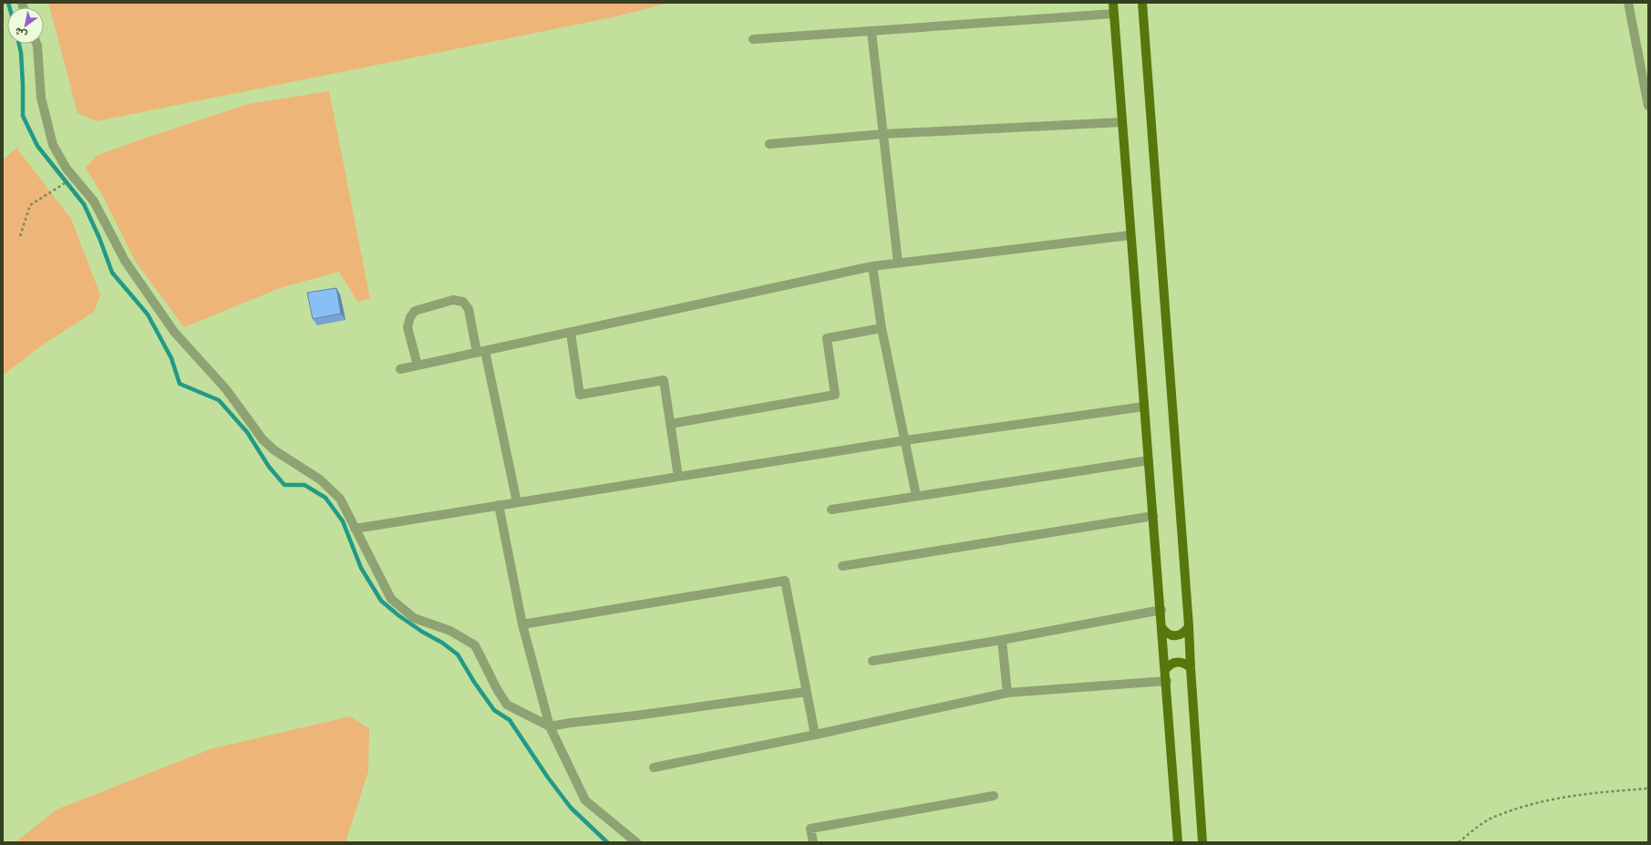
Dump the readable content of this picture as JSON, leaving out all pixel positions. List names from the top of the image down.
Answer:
{
  "north": "bottom left"
}
